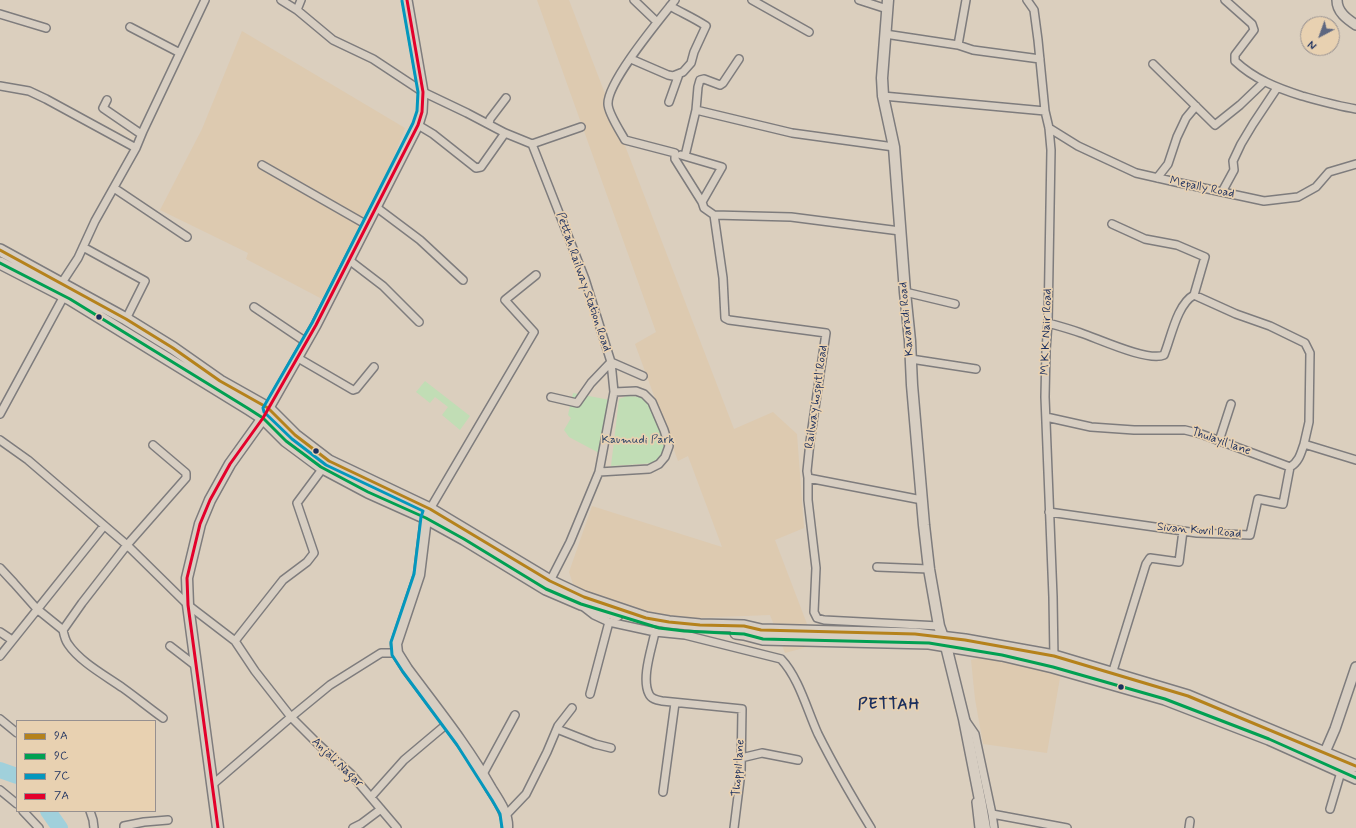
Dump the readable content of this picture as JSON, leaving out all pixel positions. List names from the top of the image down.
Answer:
{
  "streets": {
    "main road": ["Kavaradi Road"],
    "street": [
      "Mepally Road",
      "Pettah Railway Station Road",
      "M K K Nair Road",
      "Railway hospitl Road",
      "Thulayil lane",
      "Sivan Kovil Road",
      "Anjali Nagar",
      "Thoppil lane"
    ]
  },
  "crossings": [
    ["Mepally Road", "M K K Nair Road"],
    ["M K K Nair Road", "Thulayil lane"],
    ["M K K Nair Road", "Sivan Kovil Road"],
    ["Thulayil lane", "Sivan Kovil Road"]
  ],
  "districts": ["PETTAH"],
  "parks": ["Kaumudi Park"],
  "lines": [
    "transit line 7A",
    "transit line 7C",
    "transit line 9A",
    "transit line 9C"
  ],
  "legend": [
    "9A",
    "9C",
    "7C",
    "7A"
  ],
  "north": "bottom left"
}
